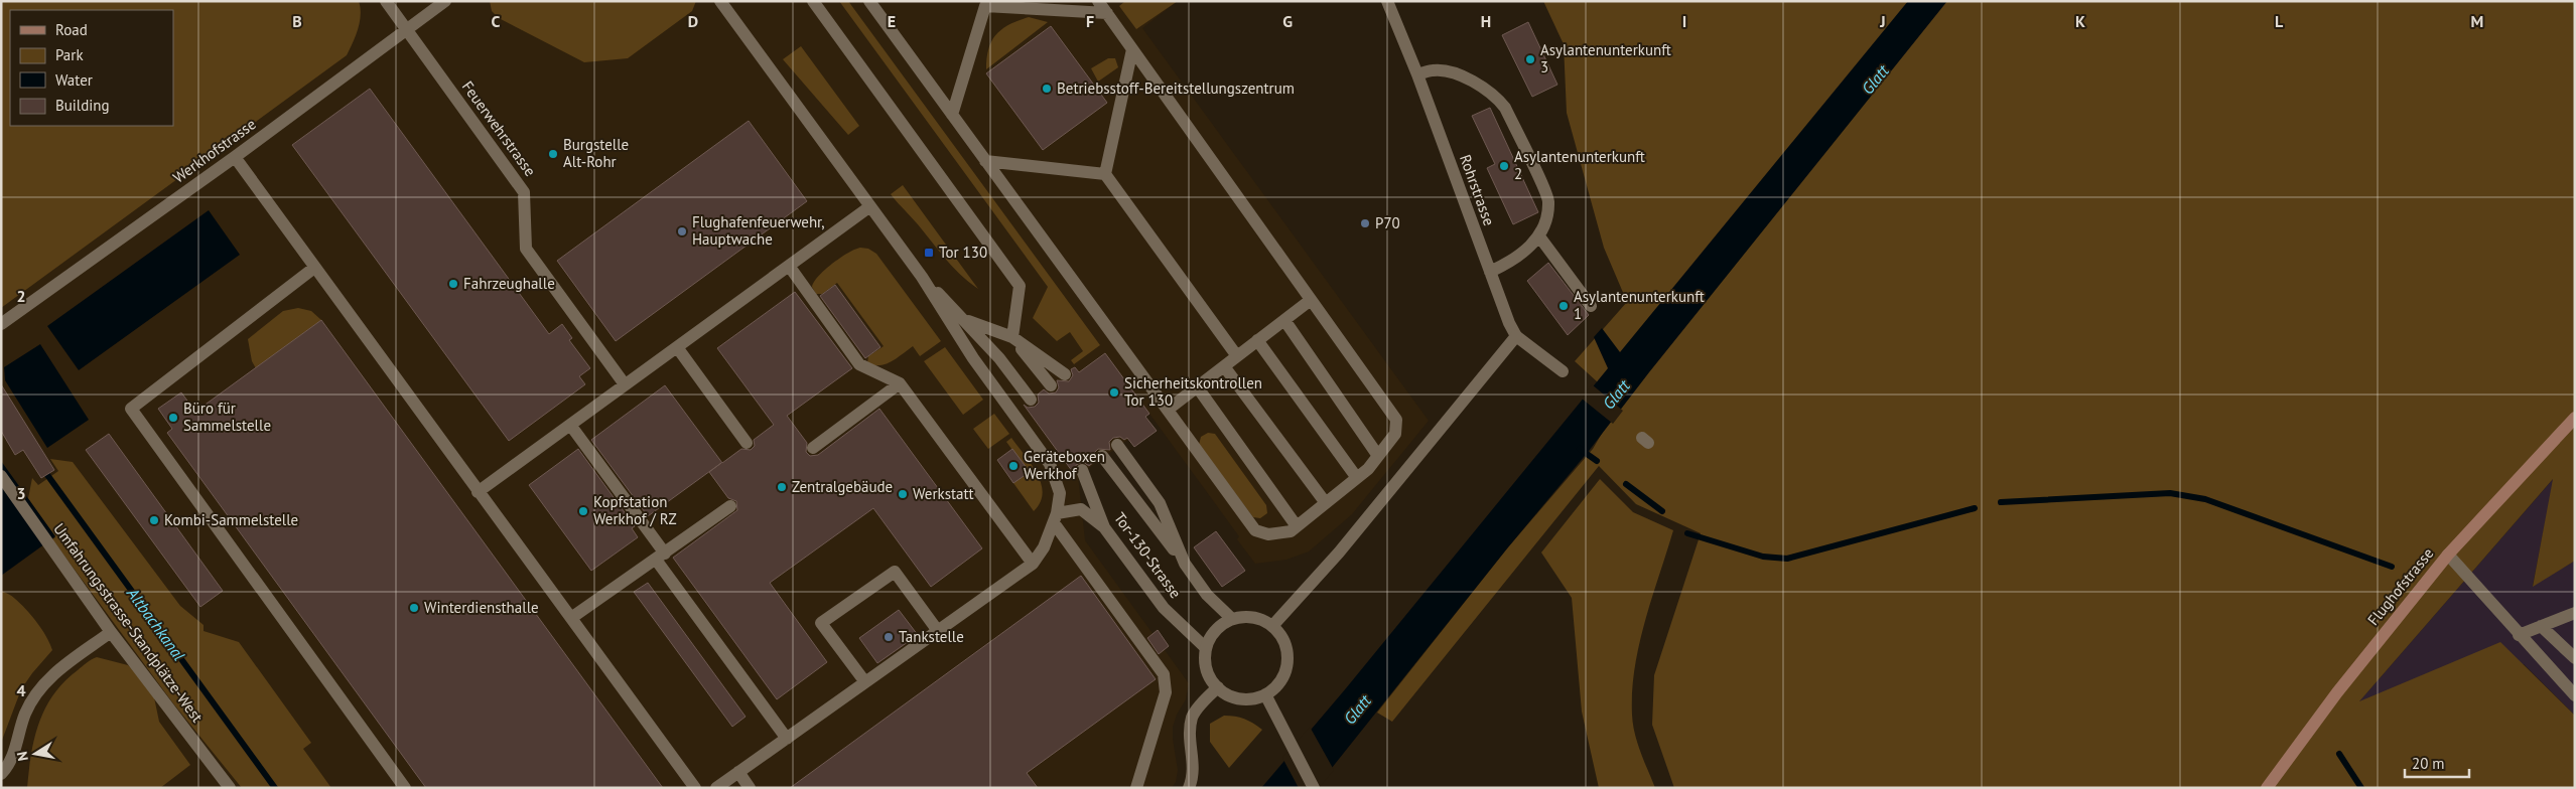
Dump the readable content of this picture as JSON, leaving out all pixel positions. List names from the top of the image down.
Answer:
{
  "streets": {
    "main road": ["Flughofstrasse"],
    "street": [
      "Feuerwehrstrasse",
      "Werkhofstrasse",
      "Rohrstrasse",
      "Tor-130-Strasse",
      "Umfahrungsstrasse-Standplätze-West"
    ]
  },
  "crossings": [
    ["Feuerwehrstrasse", "Werkhofstrasse"]
  ],
  "water": ["Glatt", "Altbachkanal"],
  "places": {
    "other": [
      "Asylantenunterkunft 3",
      "Betriebsstoff-Bereitstellungszentrum",
      "Burgstelle Alt-Rohr",
      "Asylantenunterkunft 2",
      "P70",
      "Flughafenfeuerwehr, Hauptwache",
      "Fahrzeughalle",
      "Asylantenunterkunft 1",
      "Sicherheitskontrollen Tor 130",
      "Büro für Sammelstelle",
      "Geräteboxen Werkhof",
      "Zentralgebäude",
      "Werkstatt",
      "Kopfstation Werkhof / RZ",
      "Kombi-Sammelstelle",
      "Winterdiensthalle",
      "Tankstelle"
    ],
    "transit": ["Tor 130"]
  },
  "legend": [
    "Road",
    "Park",
    "Water",
    "Building"
  ],
  "scale_bar": "20 m",
  "north": "left",
  "grid": {
    "columns": [
      "B",
      "C",
      "D",
      "E",
      "F",
      "G",
      "H",
      "I",
      "J",
      "K",
      "L",
      "M"
    ],
    "rows": ["2", "3", "4"]
  }
}
